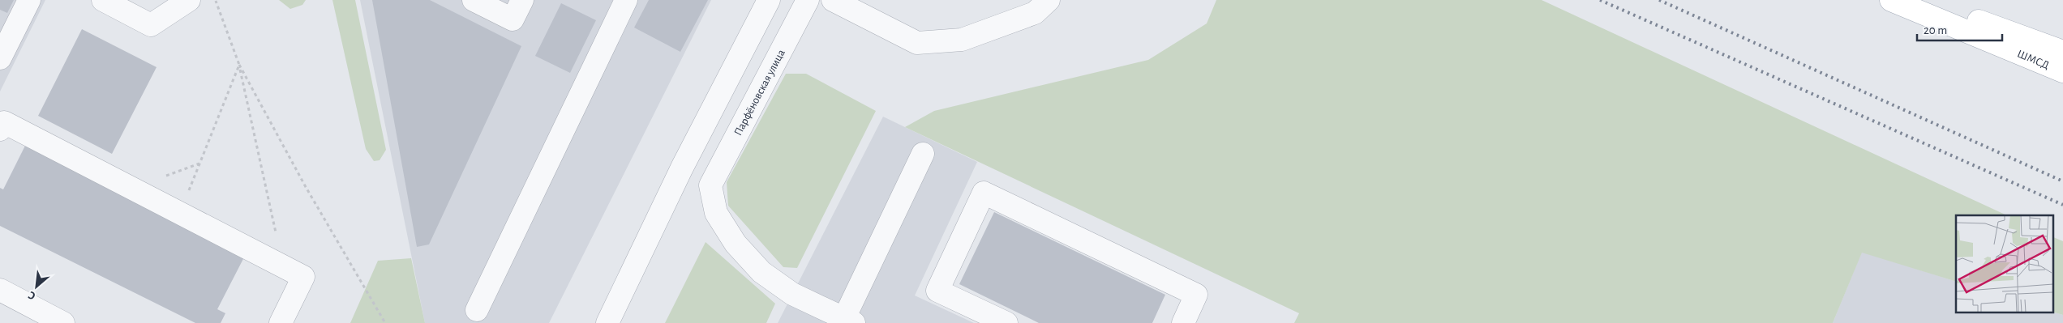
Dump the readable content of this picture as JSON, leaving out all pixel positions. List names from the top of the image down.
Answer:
{
  "streets": {
    "main road": ["ШМСД"],
    "street": ["Парфёновская улица"]
  },
  "scale_bar": "20 m",
  "north": "bottom left"
}
